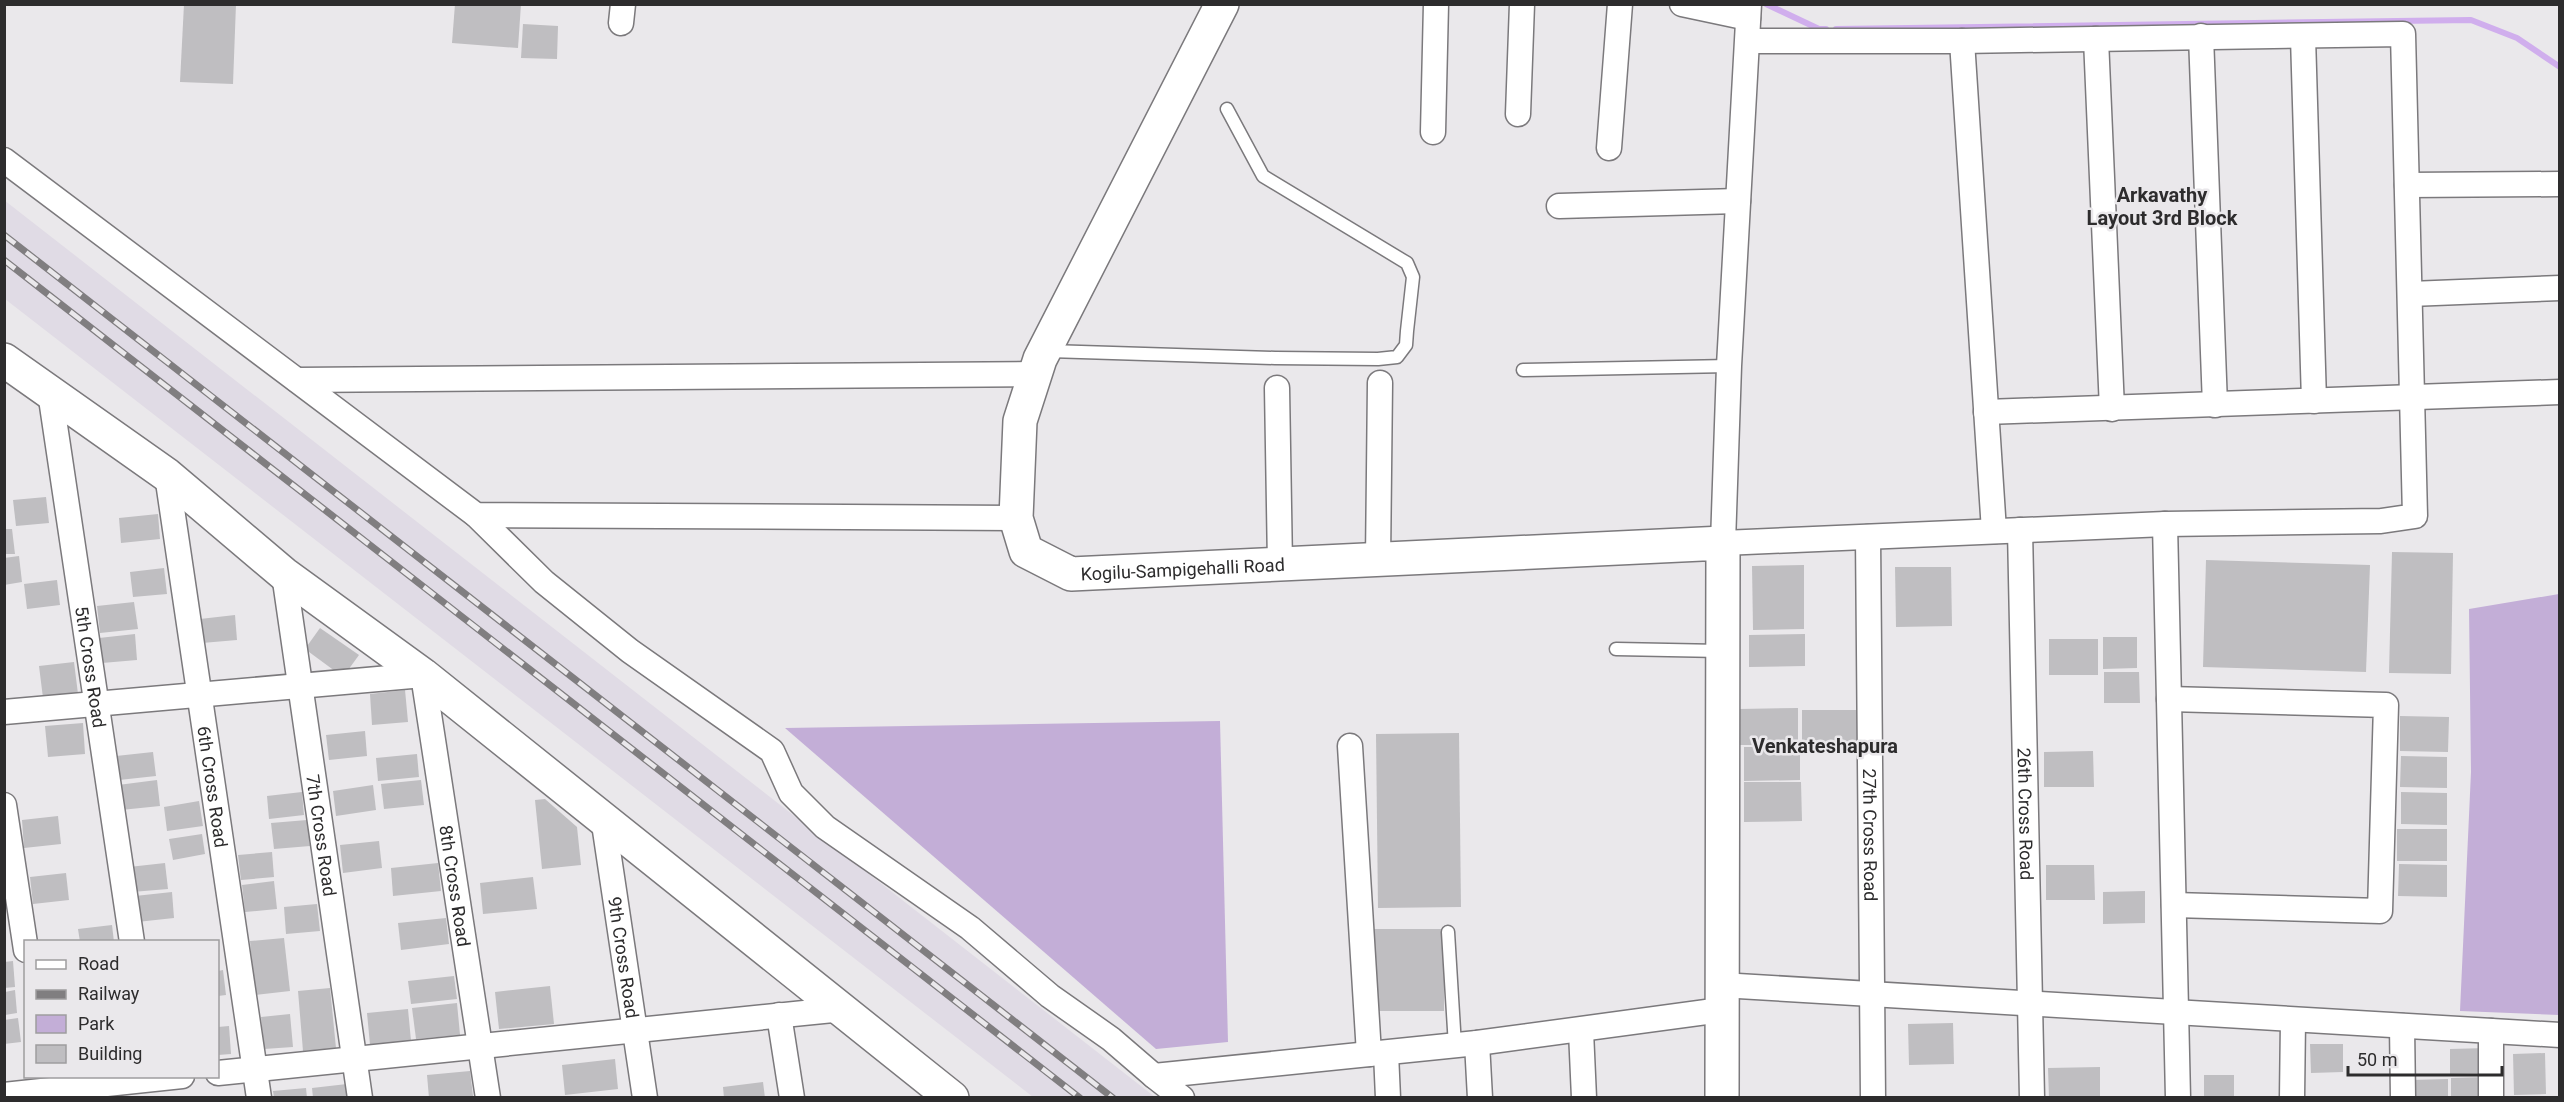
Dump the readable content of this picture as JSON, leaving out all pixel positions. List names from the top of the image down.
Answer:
{
  "streets": {
    "street": [
      "Kogilu-Sampigehalli Road",
      "5th Cross Road",
      "6th Cross Road",
      "26th Cross Road",
      "27th Cross Road",
      "7th Cross Road",
      "8th Cross Road",
      "9th Cross Road"
    ]
  },
  "districts": ["Arkavathy Layout 3rd Block", "Venkateshapura"],
  "legend": [
    "Road",
    "Railway",
    "Park",
    "Building"
  ],
  "scale_bar": "50 m"
}
